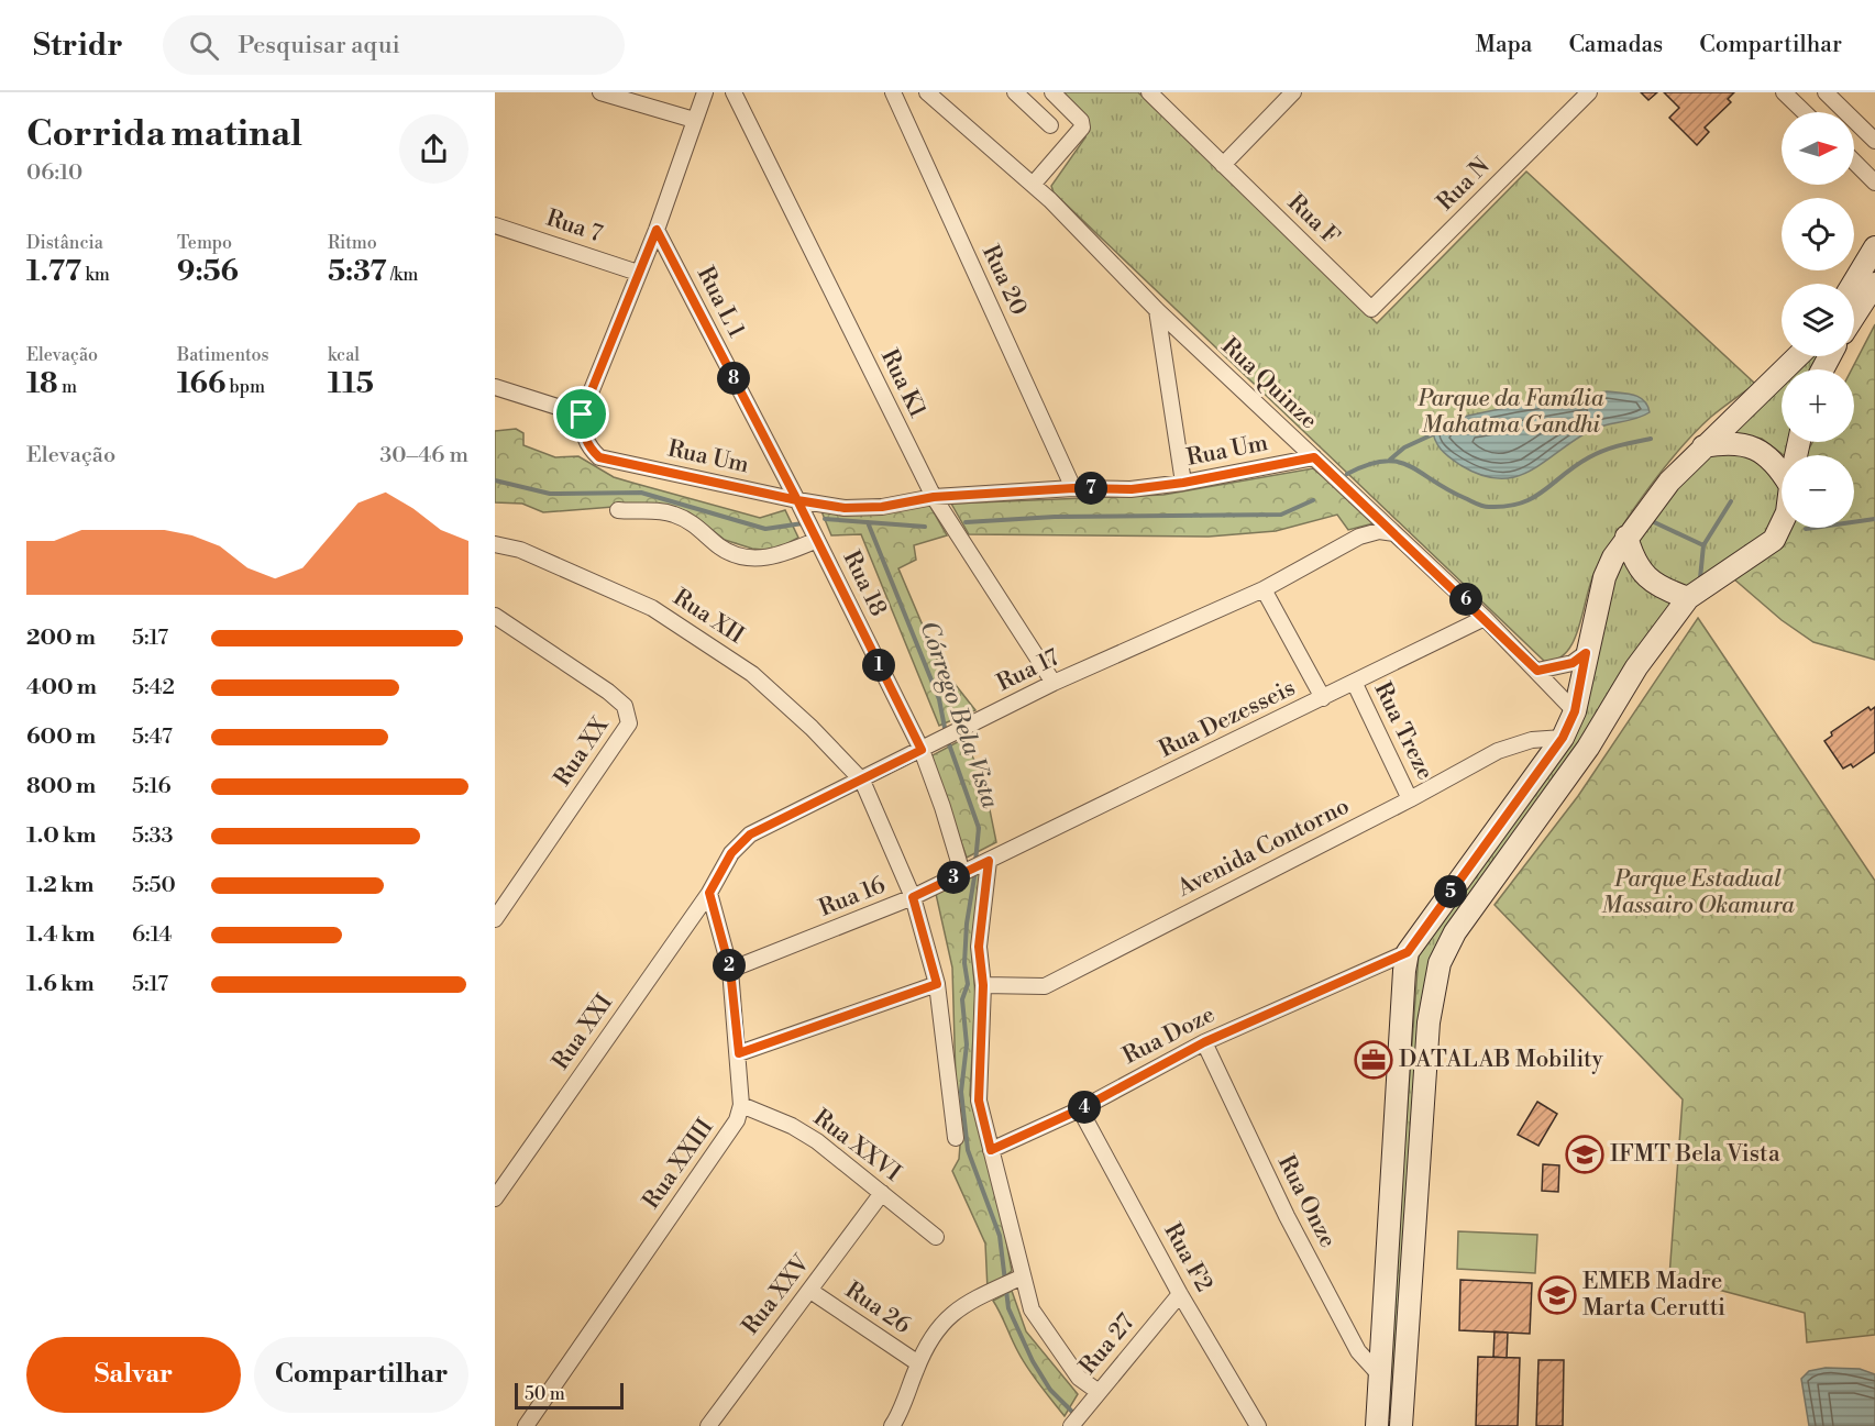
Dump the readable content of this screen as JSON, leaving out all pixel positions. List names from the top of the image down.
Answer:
{
  "streets": {
    "street": [
      "Rua N",
      "Rua F",
      "Rua 7",
      "Rua 20",
      "Rua L 1",
      "Rua K1",
      "Rua Quinze",
      "Rua Um",
      "Rua 18",
      "Rua XII",
      "Rua 17",
      "Rua Dezesseis",
      "Rua Treze",
      "Rua XX",
      "Avenida Contorno",
      "Rua 16",
      "Rua XXI",
      "Rua Doze",
      "Rua XXVI",
      "Rua XXIII",
      "Rua Onze",
      "Rua F2",
      "Rua XXV",
      "Rua 26",
      "Rua 27"
    ]
  },
  "crossings": [
    ["Rua N", "Rua F"],
    ["Rua 20", "Rua Um"],
    ["Rua L 1", "Rua Um"],
    ["Rua L 1", "Rua 18"],
    ["Rua K1", "Rua Um"],
    ["Rua K1", "Rua 17"],
    ["Rua Quinze", "Rua Um"],
    ["Rua Quinze", "Rua 17"],
    ["Rua Quinze", "Rua Dezesseis"],
    ["Rua Um", "Rua 18"],
    ["Rua 18", "Rua 17"],
    ["Rua 18", "Rua 16"],
    ["Rua XII", "Rua 17"],
    ["Rua 17", "Rua XXI"],
    ["Rua 17", "Rua XXIII"],
    ["Rua Dezesseis", "Rua Treze"],
    ["Rua Dezesseis", "Rua 16"],
    ["Rua Treze", "Avenida Contorno"],
    ["Rua 16", "Rua XXIII"],
    ["Rua XXI", "Rua XXIII"],
    ["Rua Doze", "Rua Onze"],
    ["Rua Doze", "Rua F2"],
    ["Rua XXVI", "Rua XXIII"],
    ["Rua XXVI", "Rua XXV"],
    ["Rua F2", "Rua 27"],
    ["Rua XXV", "Rua 26"]
  ],
  "water": ["Córrego Bela Vista"],
  "parks": ["Parque da Família Mahatma Gandhi", "Parque Estadual Massairo Okamura"],
  "places": {
    "office": ["DATALAB Mobility"],
    "school or university": ["IFMT Bela Vista", "EMEB Madre Marta Cerutti"]
  },
  "scale_bar": "50 m",
  "north": "right",
  "page": {
    "header": "Stridr",
    "search": "Pesquisar aqui",
    "nav": ["Mapa", "Camadas", "Compartilhar"],
    "heading": ["Corrida matinal", "06:10"],
    "map_buttons": ["+", "−"],
    "stats": [
      ["Distância", "1.77 km"],
      ["Tempo", "9:56"],
      ["Ritmo", "5:37 /km"],
      ["Elevação", "18 m"],
      ["Batimentos", "166 bpm"],
      ["kcal", "115"]
    ],
    "pins": [
      "8",
      "7",
      "6",
      "1",
      "3",
      "5",
      "2",
      "4"
    ],
    "chart": ["Elevação", "30–46 m"],
    "list": [
      {
        "name": "200 m",
        "note": "5:17"
      },
      {
        "name": "400 m",
        "note": "5:42"
      },
      {
        "name": "600 m",
        "note": "5:47"
      },
      {
        "name": "800 m",
        "note": "5:16"
      },
      {
        "name": "1.0 km",
        "note": "5:33"
      },
      {
        "name": "1.2 km",
        "note": "5:50"
      },
      {
        "name": "1.4 km",
        "note": "6:14"
      },
      {
        "name": "1.6 km",
        "note": "5:17"
      }
    ],
    "buttons": ["Salvar", "Compartilhar"],
    "scale": "50 m"
  }
}
